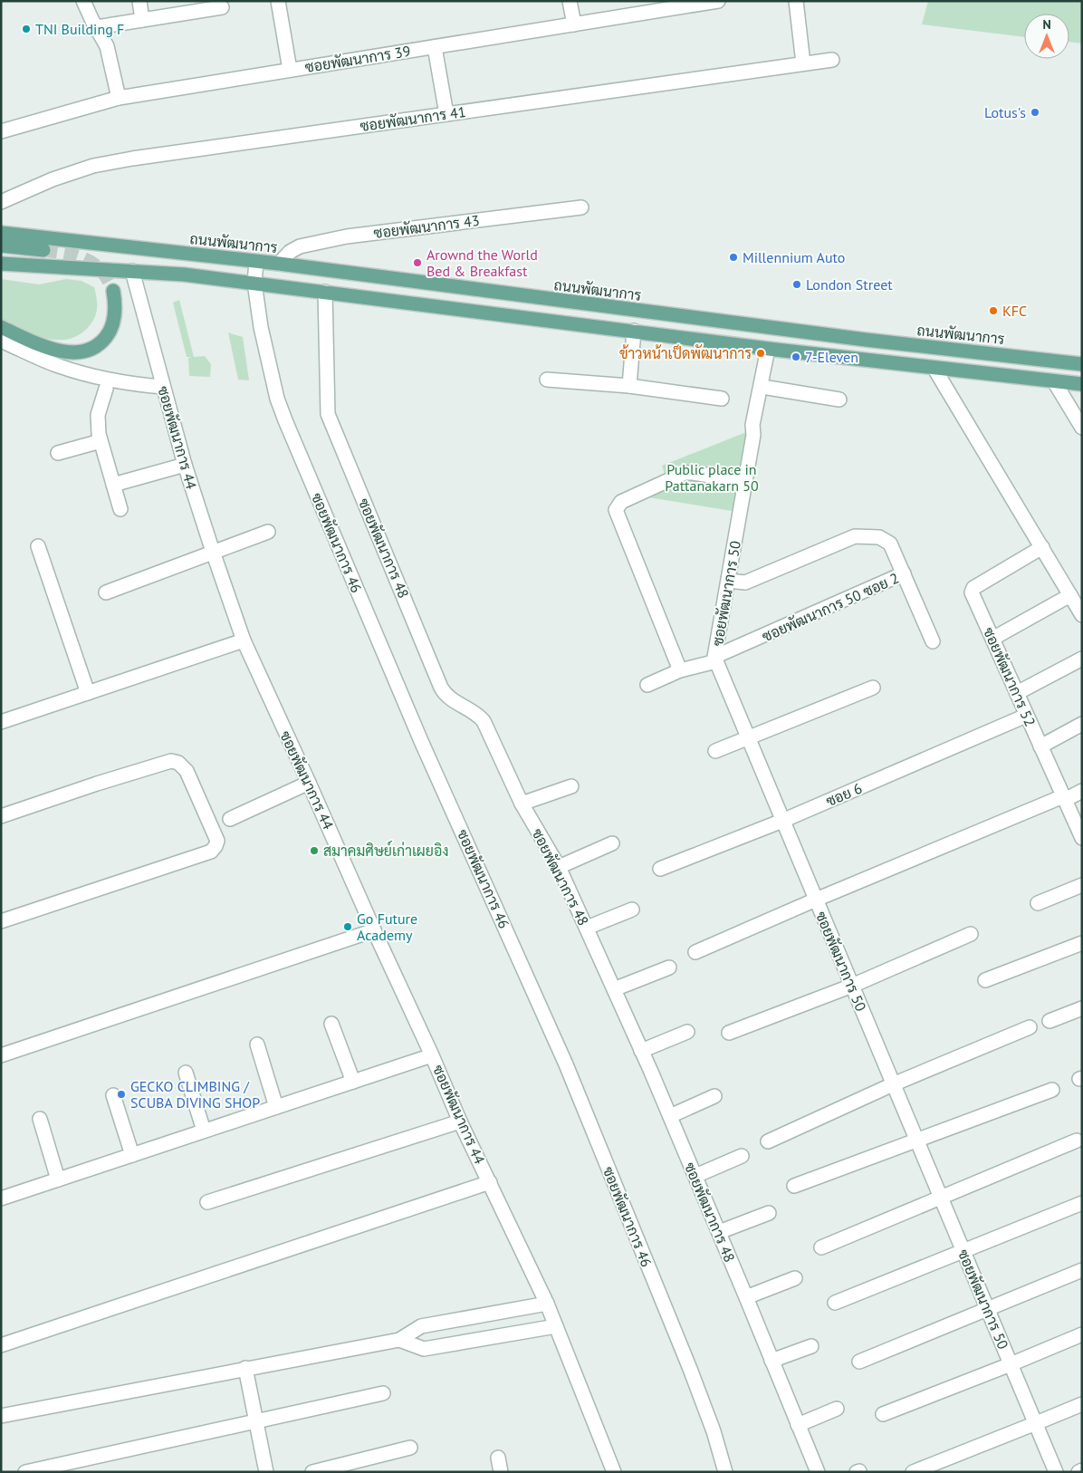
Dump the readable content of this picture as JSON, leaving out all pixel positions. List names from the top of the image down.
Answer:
{
  "streets": {
    "main road": ["ถนนพัฒนาการ"],
    "street": [
      "ซอยพัฒนาการ 39",
      "ซอยพัฒนาการ 41",
      "ซอยพัฒนาการ 43",
      "ซอยพัฒนาการ 44",
      "ซอยพัฒนาการ 46",
      "ซอยพัฒนาการ 48",
      "ซอยพัฒนาการ 50",
      "ซอยพัฒนาการ 50 ซอย 2",
      "ซอยพัฒนาการ 52",
      "ซอย 6"
    ]
  },
  "crossings": [
    ["ซอยพัฒนาการ 43", "ถนนพัฒนาการ"],
    ["ถนนพัฒนาการ", "ซอยพัฒนาการ 46"],
    ["ซอยพัฒนาการ 50", "ซอยพัฒนาการ 50 ซอย 2"],
    ["ซอยพัฒนาการ 50", "ซอย 6"],
    ["ซอยพัฒนาการ 52", "ซอย 6"]
  ],
  "parks": ["Public place in Pattanakarn 50"],
  "places": [
    "TNI Building F",
    "Lotus's",
    "Millennium Auto",
    "Arownd the World Bed & Breakfast",
    "London Street",
    "KFC",
    "ข้าวหน้าเป็ดพัฒนาการ",
    "7-Eleven",
    "สมาคมศิษย์เก่าเผยอิง",
    "Go Future Academy",
    "GECKO CLIMBING / SCUBA DIVING SHOP"
  ],
  "north": "top"
}
